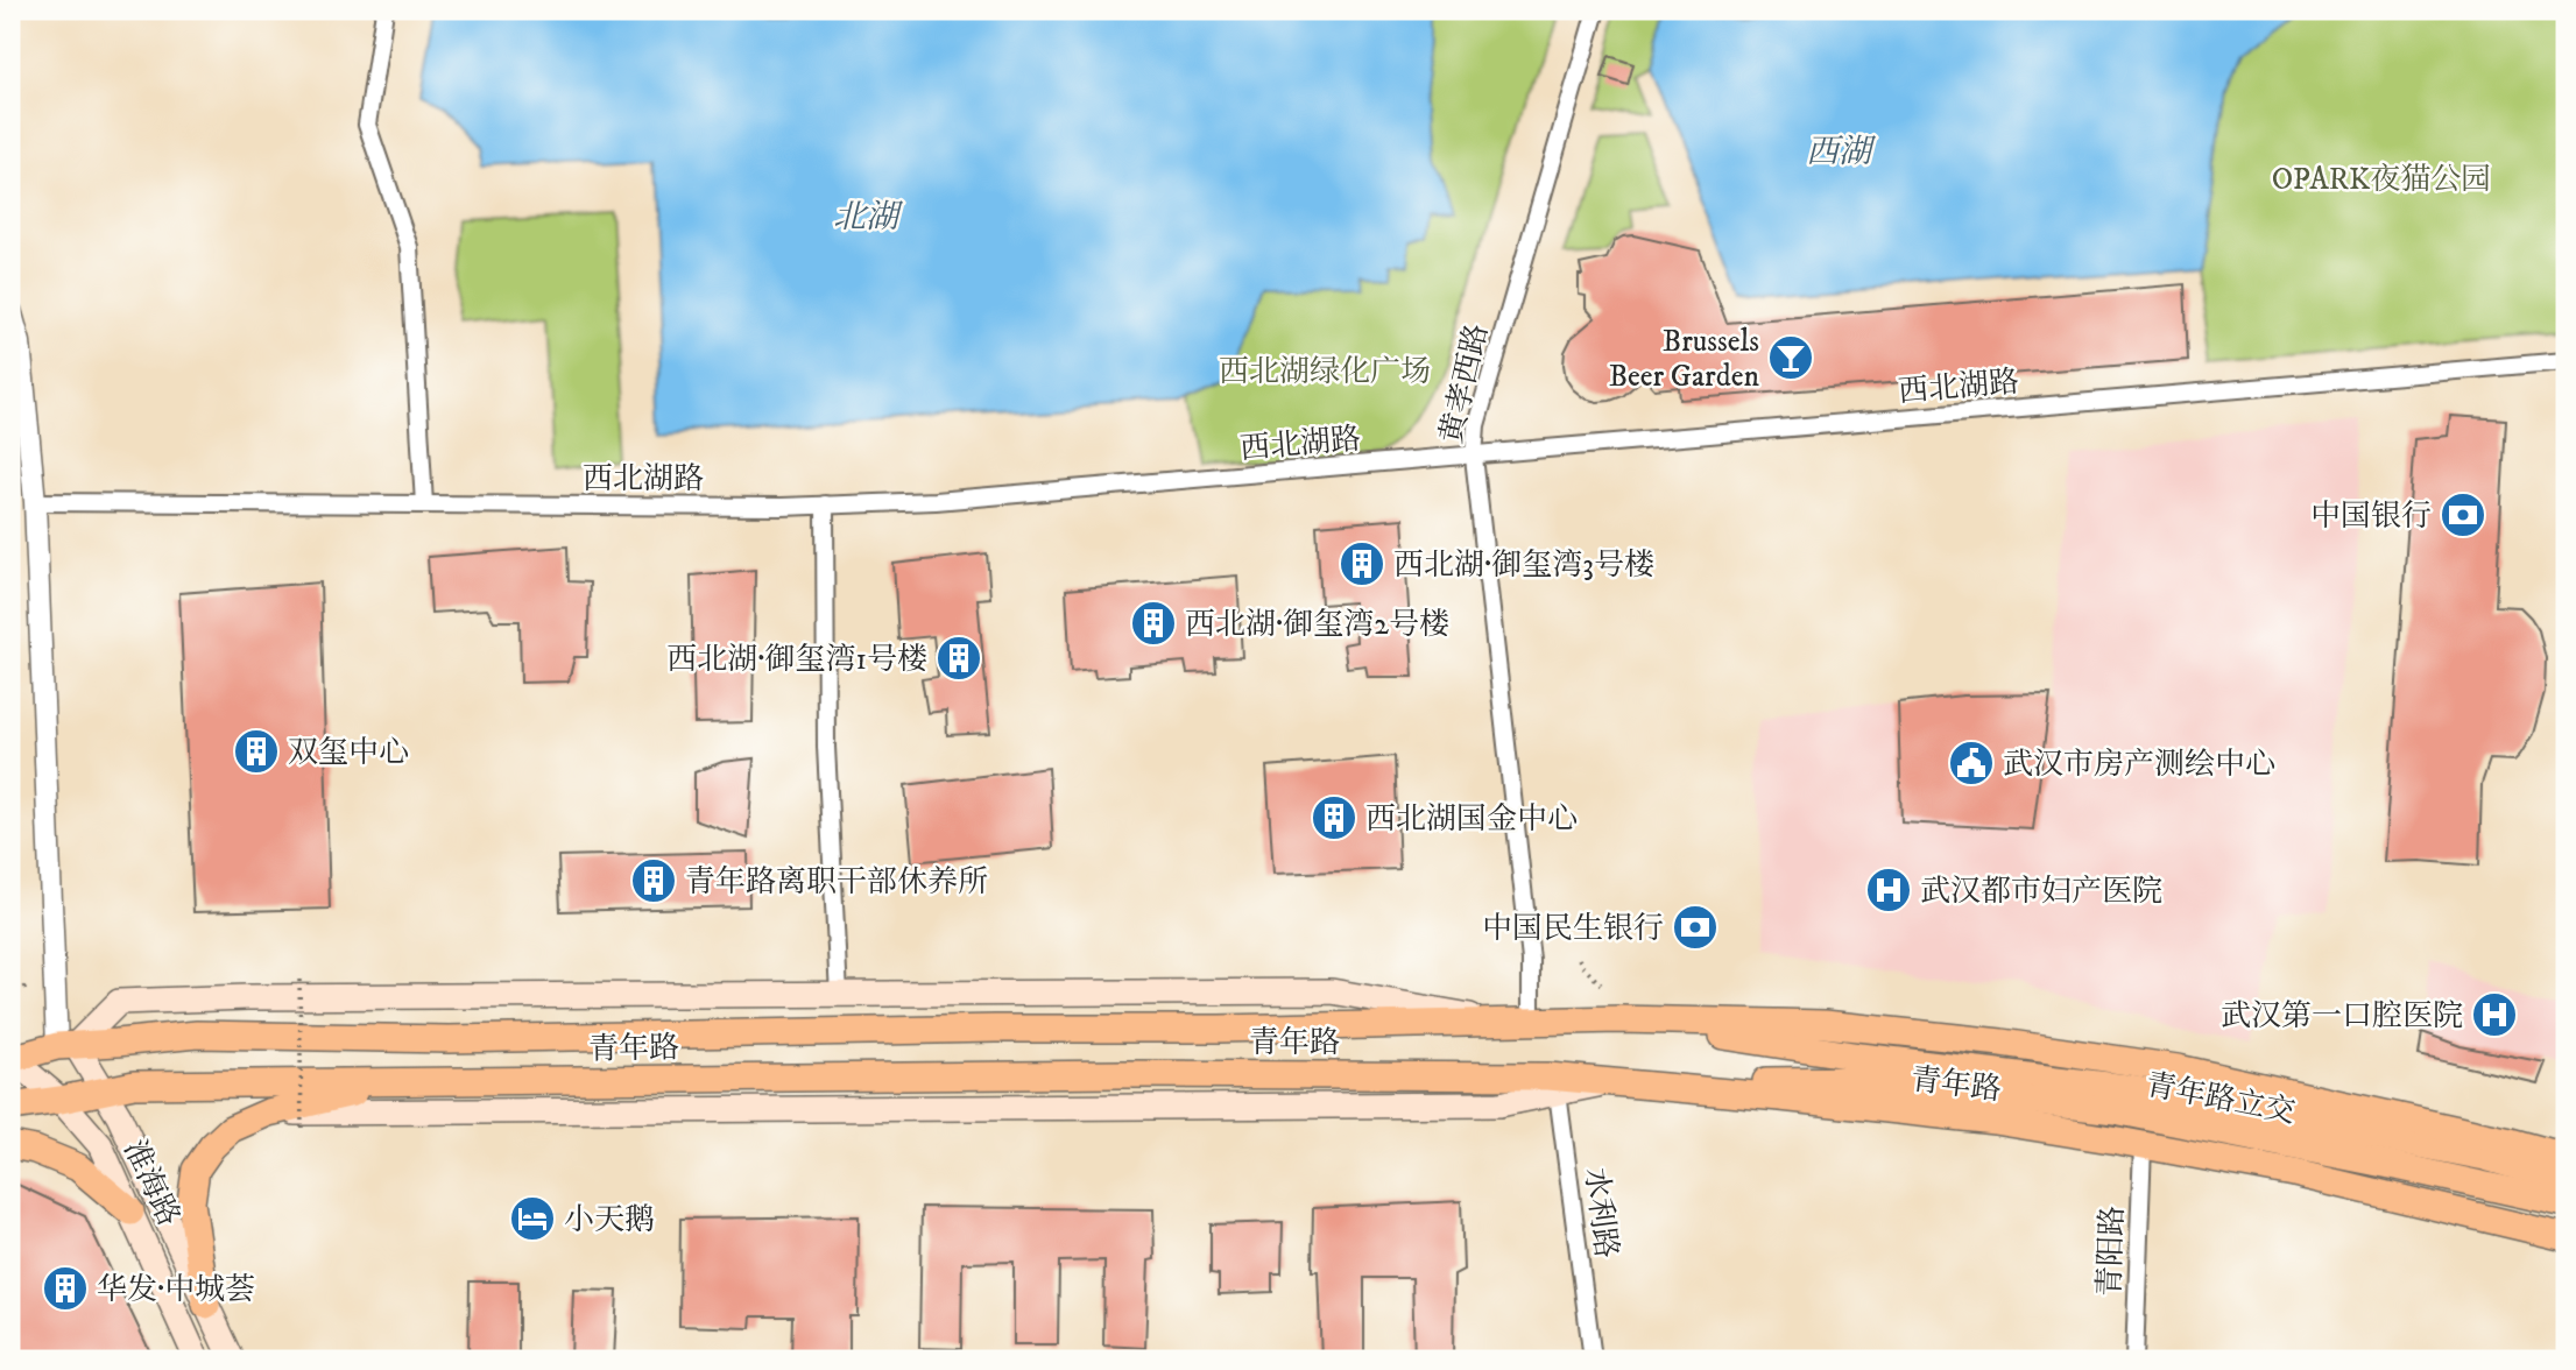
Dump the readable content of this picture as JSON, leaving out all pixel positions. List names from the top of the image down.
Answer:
{
  "streets": {
    "main road": ["青年路", "青年路立交", "淮海路"],
    "street": [
      "黄孝西路",
      "西北湖路",
      "水利路",
      "青阳路"
    ]
  },
  "crossings": [
    ["黄孝西路", "西北湖路"],
    ["黄孝西路", "青年路"],
    ["青年路", "淮海路"],
    ["青年路", "水利路"],
    ["青年路", "青阳路"]
  ],
  "water": ["西湖", "北湖"],
  "parks": ["OPARK夜猫公园", "西北湖绿化广场"],
  "places": {
    "bar": ["Brussels Beer Garden"],
    "bank": ["中国银行", "中国民生银行"],
    "building": [
      "西北湖·御玺湾3号楼",
      "西北湖·御玺湾2号楼",
      "西北湖·御玺湾1号楼",
      "双玺中心",
      "西北湖国金中心",
      "青年路离职干部休养所",
      "华发·中城荟"
    ],
    "public building": ["武汉市房产测绘中心"],
    "hospital": ["武汉都市妇产医院", "武汉第一口腔医院"],
    "hotel": ["小天鹅"]
  }
}
